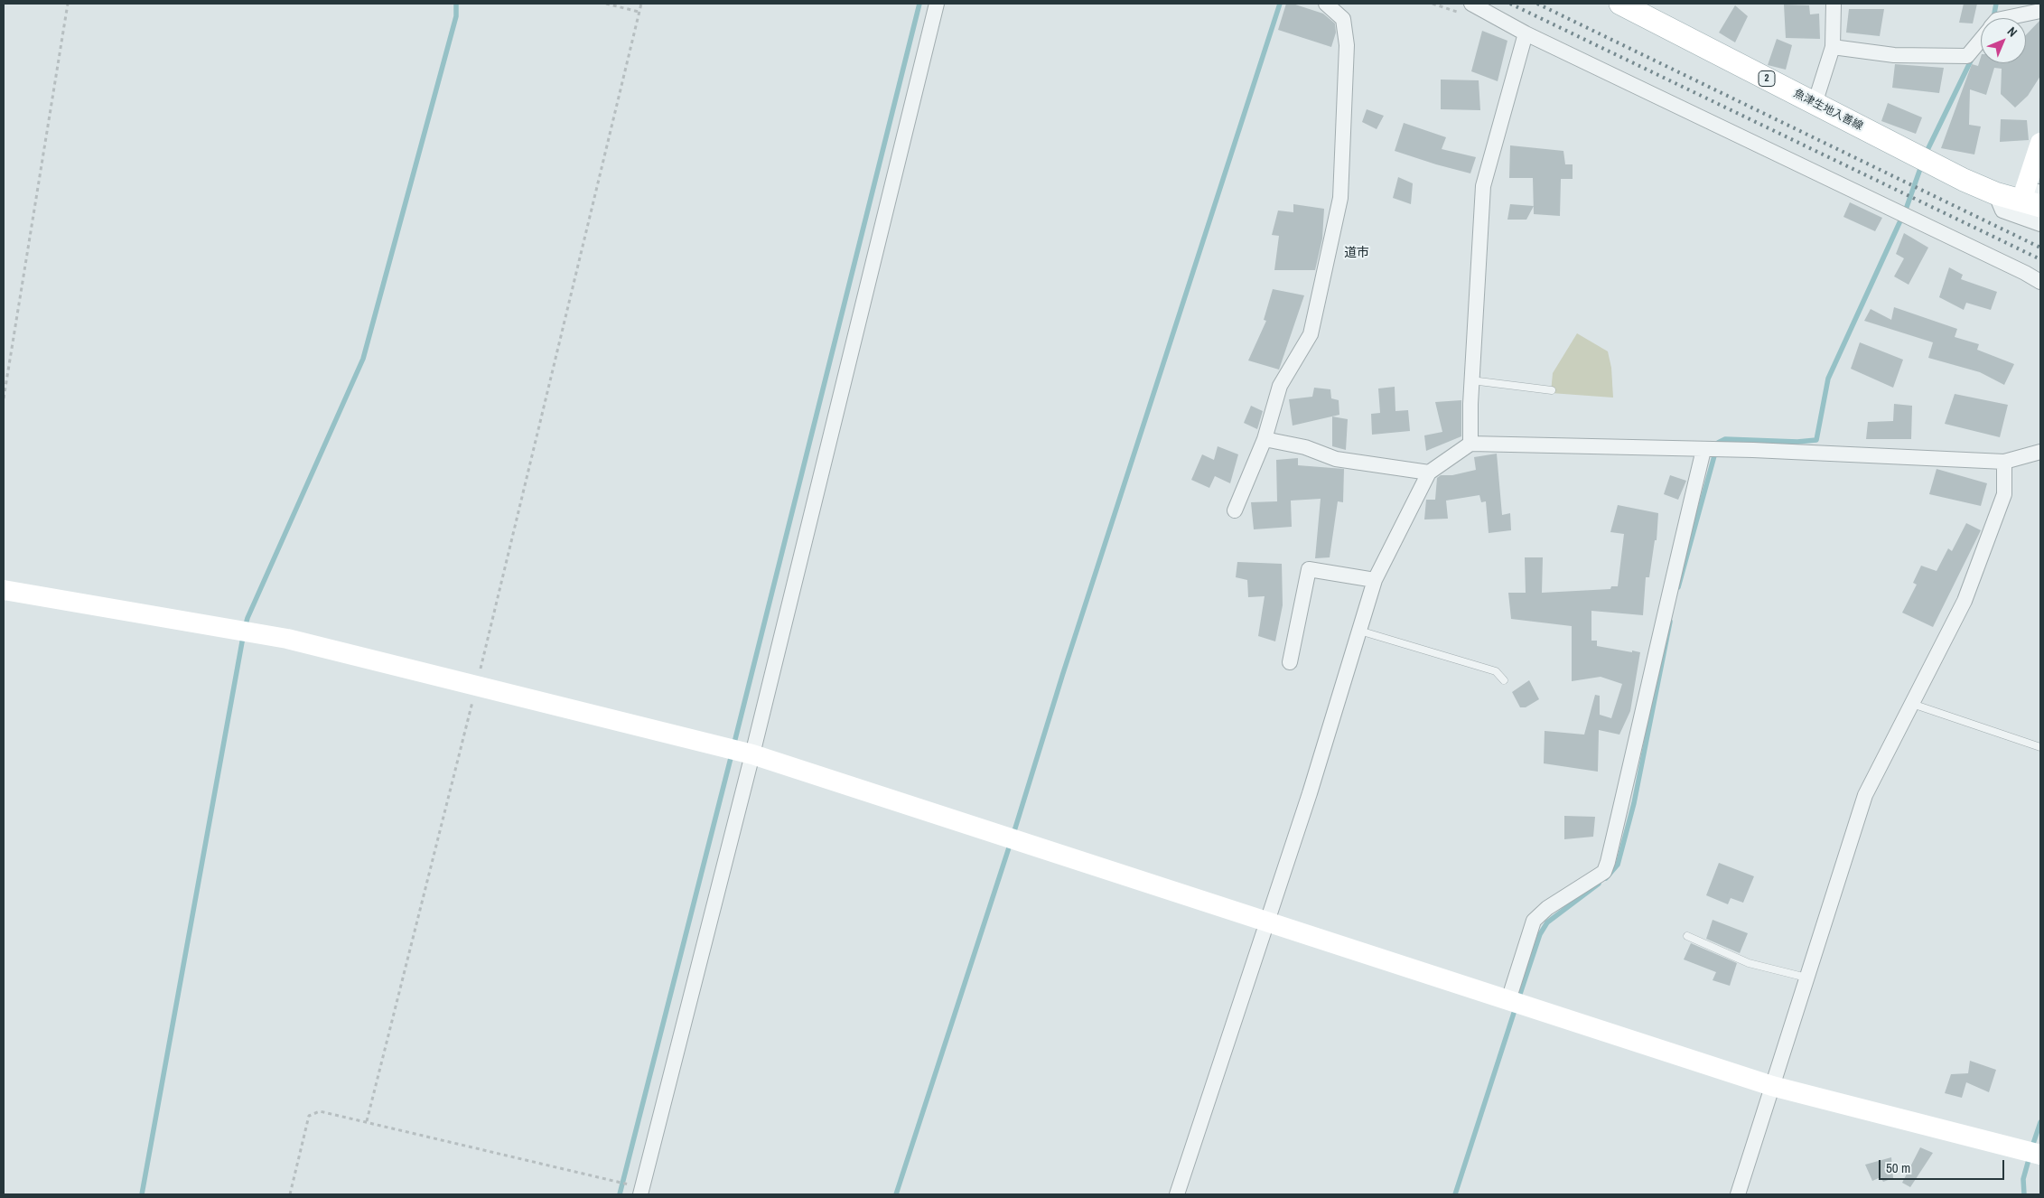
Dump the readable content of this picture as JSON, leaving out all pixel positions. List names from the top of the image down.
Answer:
{
  "streets": {
    "main road": ["2", "魚津生地入善線"]
  },
  "districts": ["道市"],
  "scale_bar": "50 m",
  "north": "top right"
}
